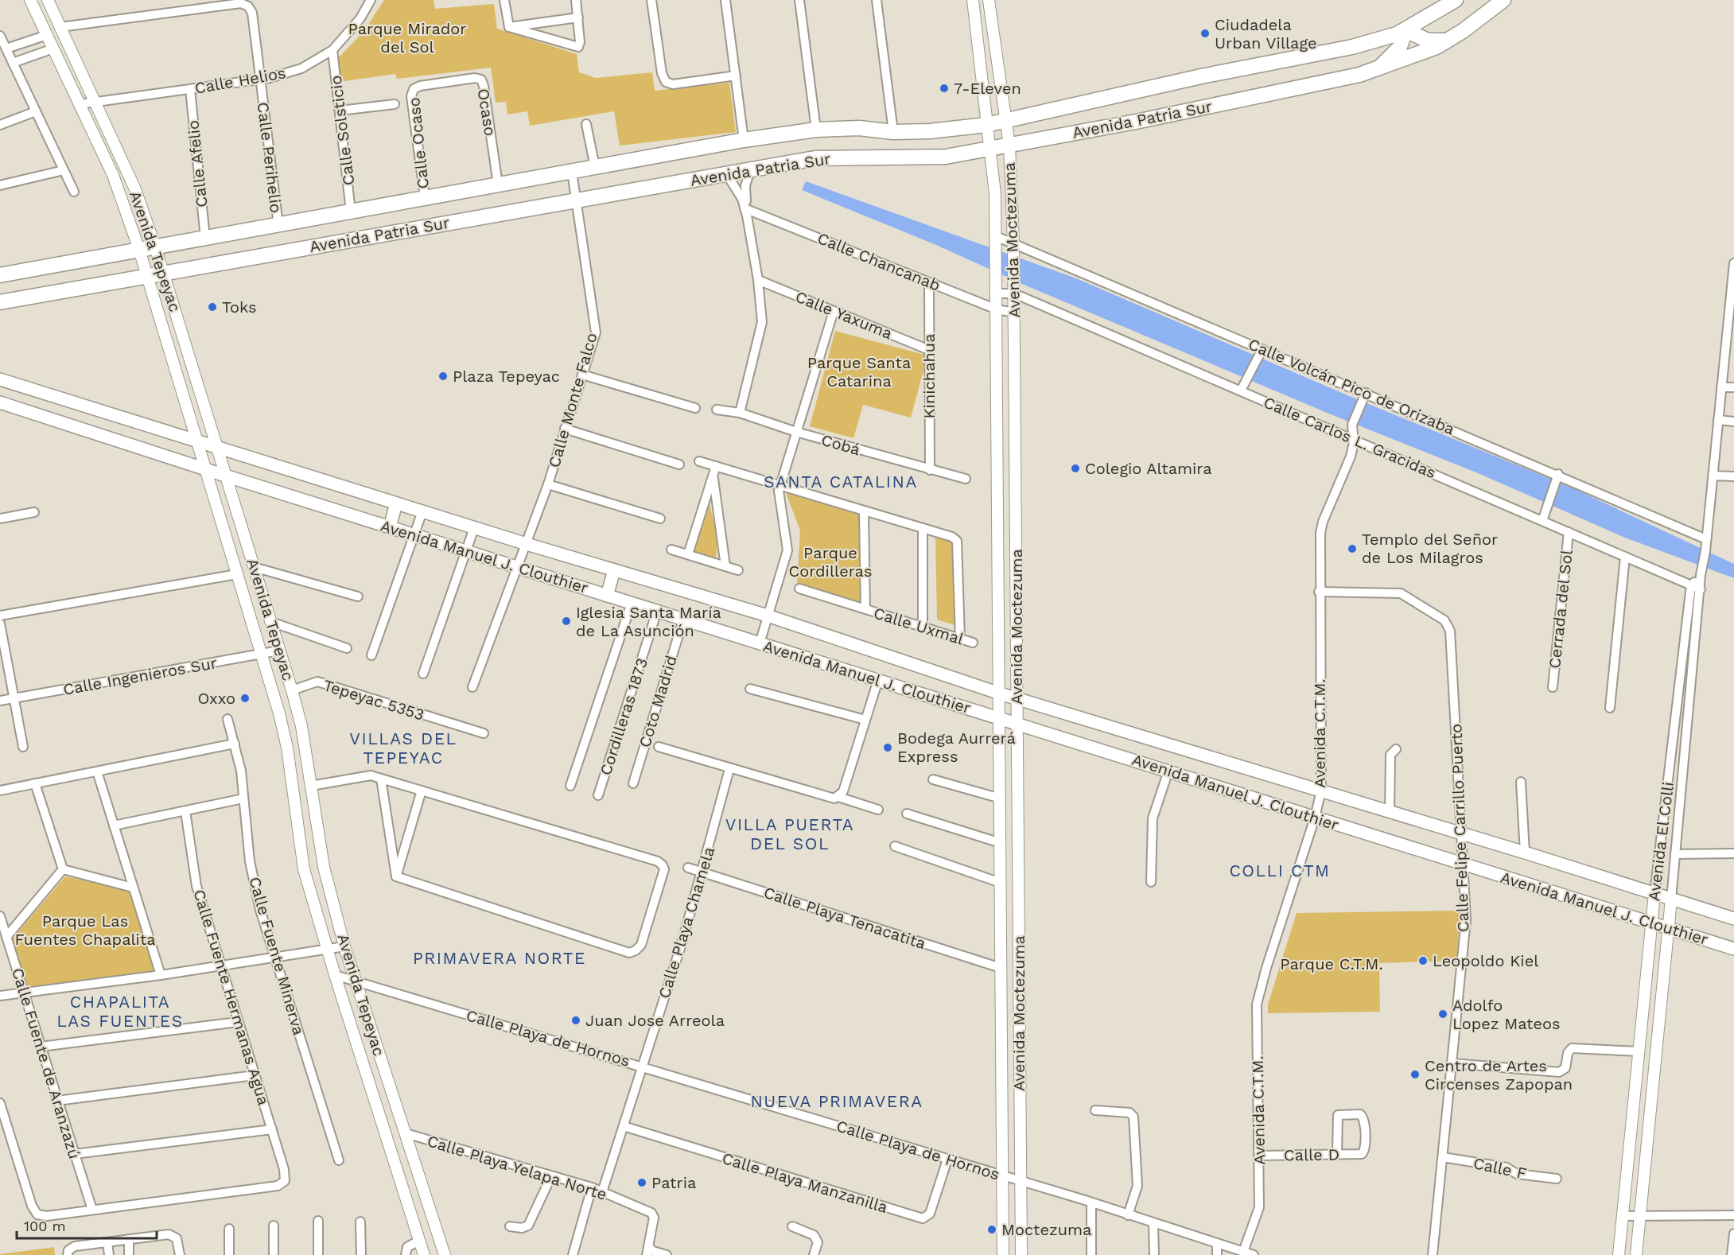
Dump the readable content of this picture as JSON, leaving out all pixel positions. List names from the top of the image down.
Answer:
{
  "streets": {
    "main road": ["Avenida Patria Sur", "Avenida Manuel J. Clouthier"],
    "street": [
      "Calle Helios",
      "Ocaso",
      "Calle Solsticio",
      "Calle Ocaso",
      "Calle Perihelio",
      "Calle Afelio",
      "Avenida Moctezuma",
      "Avenida Tepeyac",
      "Calle Chancanab",
      "Calle Yaxuma",
      "Kinichahua",
      "Calle Volcán Pico de Orizaba",
      "Calle Monte Falco",
      "Calle Carlos L. Gracidas",
      "Cobá",
      "Cerrada del Sol",
      "Calle Uxmal",
      "Calle Ingenieros Sur",
      "Tepeyac 5353",
      "Coto Madrid",
      "Cordilleras 1873",
      "Avenida C.T.M.",
      "Calle Felipe Carrillo Puerto",
      "Avenida El Colli",
      "Calle Playa Tenacatita",
      "Calle Playa Chamela",
      "Calle Fuente Minerva",
      "Calle Fuente Hermanas Agua",
      "Calle Playa de Hornos",
      "Calle Fuente de Aranzazú",
      "Calle D",
      "Calle Playa Yelapa Norte",
      "Calle F",
      "Calle Playa Manzanilla"
    ]
  },
  "crossings": [
    ["Calle Helios", "Calle Solsticio"],
    ["Calle Helios", "Calle Perihelio"],
    ["Calle Helios", "Calle Afelio"],
    ["Calle Helios", "Avenida Tepeyac"],
    ["Ocaso", "Avenida Patria Sur"],
    ["Ocaso", "Calle Ocaso"],
    ["Avenida Patria Sur", "Calle Solsticio"],
    ["Avenida Patria Sur", "Calle Ocaso"],
    ["Avenida Patria Sur", "Calle Perihelio"],
    ["Avenida Patria Sur", "Calle Afelio"],
    ["Avenida Patria Sur", "Avenida Moctezuma"],
    ["Avenida Patria Sur", "Avenida Tepeyac"],
    ["Avenida Patria Sur", "Calle Monte Falco"],
    ["Calle Perihelio", "Avenida Tepeyac"],
    ["Avenida Moctezuma", "Calle Chancanab"],
    ["Avenida Moctezuma", "Calle Volcán Pico de Orizaba"],
    ["Avenida Moctezuma", "Calle Carlos L. Gracidas"],
    ["Avenida Moctezuma", "Avenida Manuel J. Clouthier"],
    ["Avenida Moctezuma", "Calle Playa Tenacatita"],
    ["Avenida Moctezuma", "Calle Playa de Hornos"],
    ["Avenida Tepeyac", "Avenida Manuel J. Clouthier"],
    ["Avenida Tepeyac", "Calle Ingenieros Sur"],
    ["Avenida Tepeyac", "Tepeyac 5353"],
    ["Avenida Tepeyac", "Calle Playa de Hornos"],
    ["Avenida Tepeyac", "Calle Playa Yelapa Norte"],
    ["Calle Chancanab", "Kinichahua"],
    ["Calle Yaxuma", "Kinichahua"],
    ["Kinichahua", "Cobá"],
    ["Calle Volcán Pico de Orizaba", "Avenida C.T.M."],
    ["Calle Volcán Pico de Orizaba", "Avenida El Colli"],
    ["Calle Monte Falco", "Avenida Manuel J. Clouthier"],
    ["Calle Carlos L. Gracidas", "Cerrada del Sol"],
    ["Calle Carlos L. Gracidas", "Avenida C.T.M."],
    ["Calle Carlos L. Gracidas", "Avenida El Colli"],
    ["Avenida Manuel J. Clouthier", "Coto Madrid"],
    ["Avenida Manuel J. Clouthier", "Cordilleras 1873"],
    ["Avenida Manuel J. Clouthier", "Avenida C.T.M."],
    ["Avenida Manuel J. Clouthier", "Calle Felipe Carrillo Puerto"],
    ["Avenida Manuel J. Clouthier", "Avenida El Colli"],
    ["Avenida C.T.M.", "Calle Felipe Carrillo Puerto"],
    ["Avenida C.T.M.", "Calle Playa de Hornos"],
    ["Avenida C.T.M.", "Calle D"],
    ["Calle Felipe Carrillo Puerto", "Calle F"],
    ["Calle Playa Tenacatita", "Calle Playa Chamela"],
    ["Calle Playa Chamela", "Calle Playa de Hornos"],
    ["Calle Playa Chamela", "Calle Playa Yelapa Norte"],
    ["Calle Playa Chamela", "Calle Playa Manzanilla"],
    ["Calle Fuente Hermanas Agua", "Calle Fuente de Aranzazú"],
    ["Calle Playa de Hornos", "Calle Playa Manzanilla"]
  ],
  "districts": [
    "SANTA CATALINA",
    "VILLAS DEL TEPEYAC",
    "VILLA PUERTA DEL SOL",
    "COLLI CTM",
    "PRIMAVERA NORTE",
    "CHAPALITA LAS FUENTES",
    "NUEVA PRIMAVERA"
  ],
  "parks": [
    "Parque Mirador del Sol",
    "Parque Santa Catarina",
    "Parque Cordilleras",
    "Parque Las Fuentes Chapalita",
    "Parque C.T.M."
  ],
  "places": [
    "Ciudadela Urban Village",
    "7-Eleven",
    "Toks",
    "Plaza Tepeyac",
    "Colegio Altamira",
    "Templo del Señor de Los Milagros",
    "Iglesia Santa María de La Asunción",
    "Oxxo",
    "Bodega Aurrerá Express",
    "Leopoldo Kiel",
    "Adolfo Lopez Mateos",
    "Juan Jose Arreola",
    "Centro de Artes Circenses Zapopan",
    "Patria",
    "Moctezuma"
  ],
  "scale_bar": "100 m"
}
